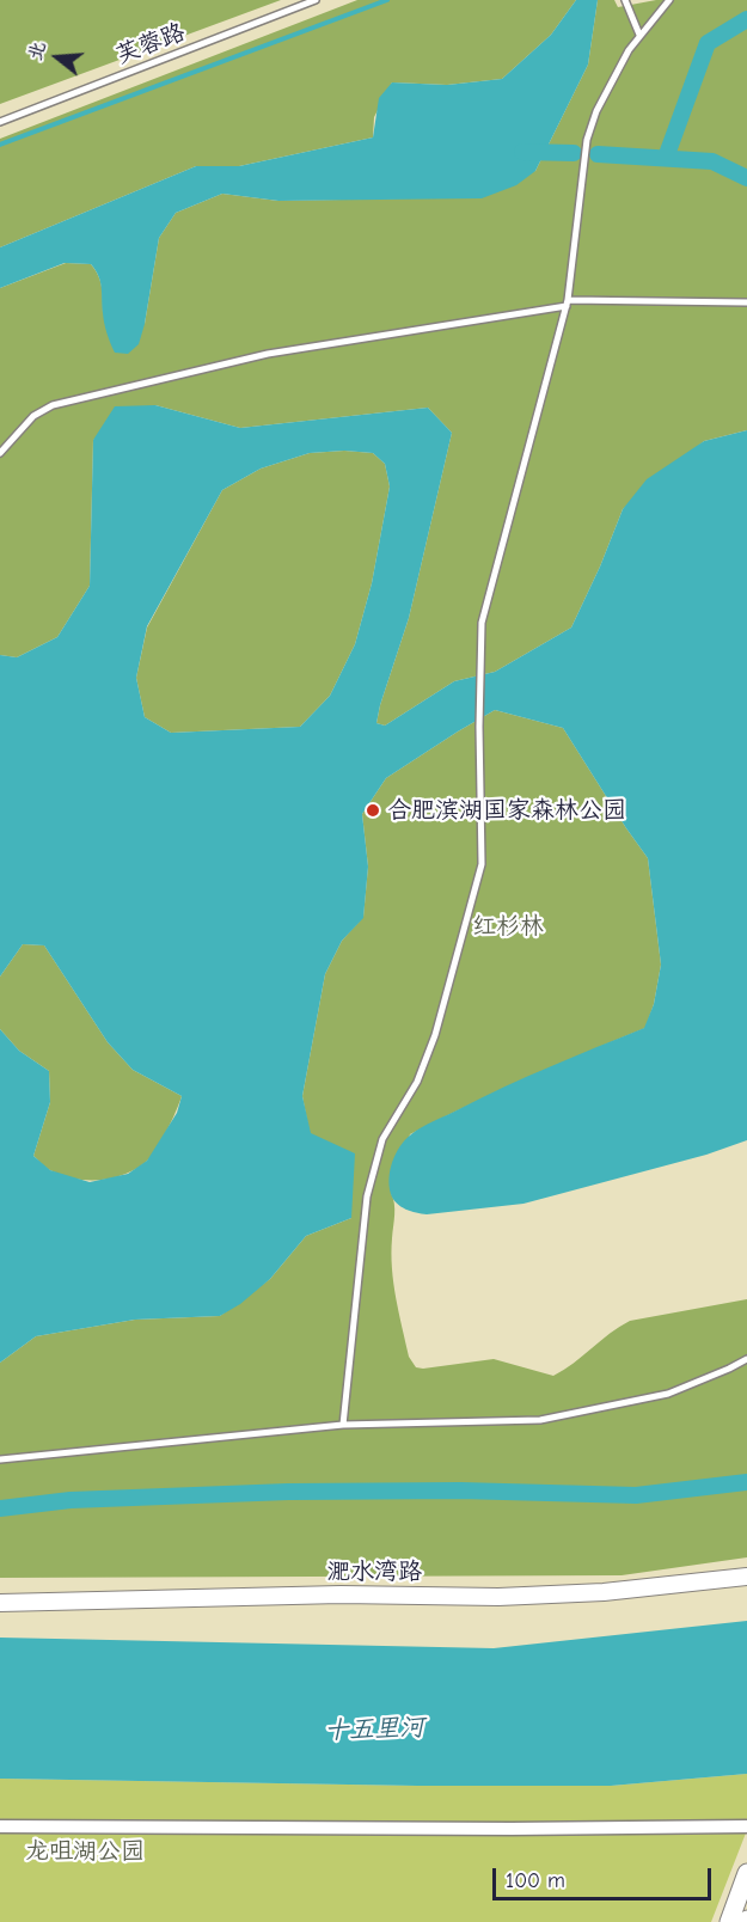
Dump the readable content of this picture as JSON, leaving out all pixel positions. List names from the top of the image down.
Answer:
{
  "streets": {
    "street": ["淝水湾路"],
    "lane": ["芙蓉路"]
  },
  "water": ["十五里河"],
  "parks": ["红杉林", "龙咀湖公园"],
  "places": ["合肥滨湖国家森林公园"],
  "scale_bar": "100 m",
  "north": "left"
}
